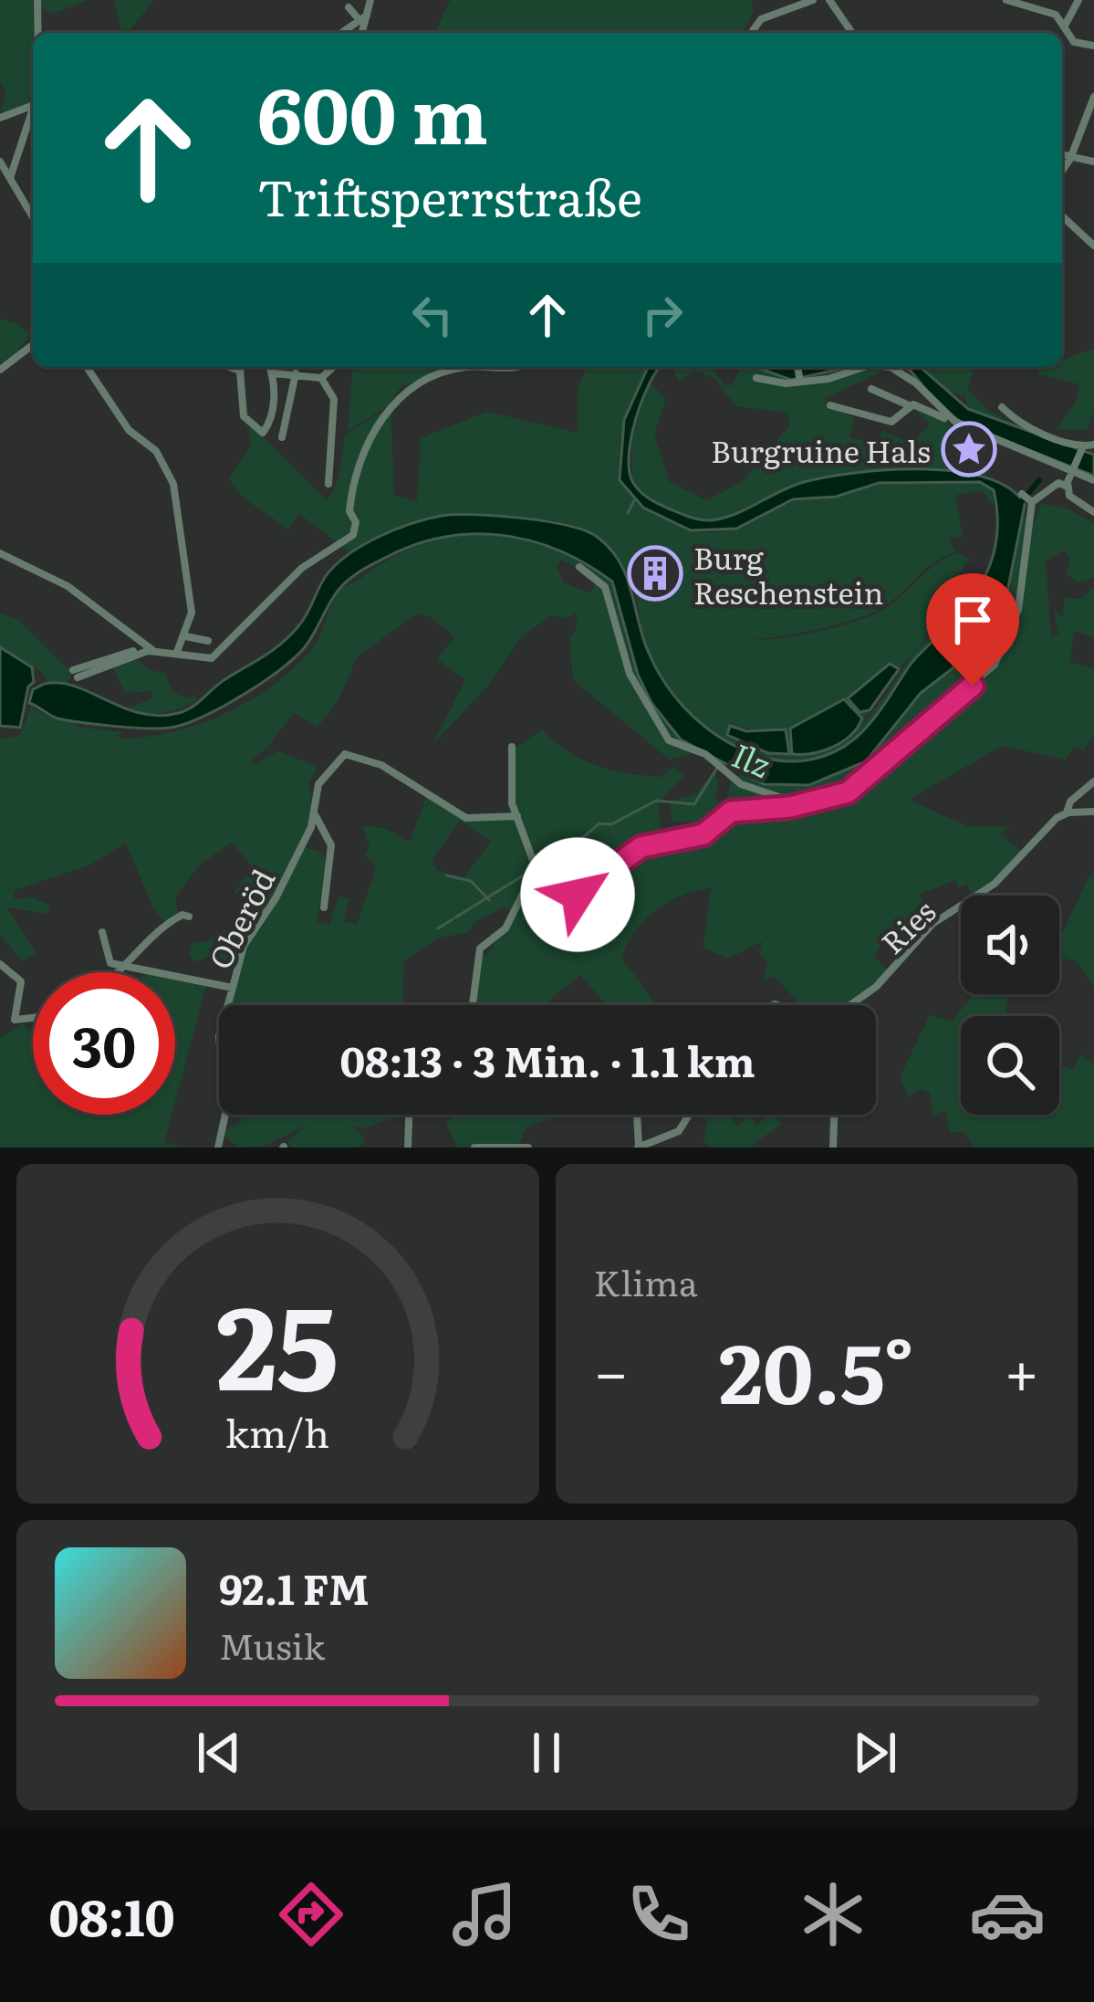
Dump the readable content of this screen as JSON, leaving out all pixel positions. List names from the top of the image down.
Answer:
{
  "streets": {
    "street": ["Oberöd", "Ries"]
  },
  "water": ["Ilz"],
  "places": {
    "place": ["Burgruine Hals"],
    "building": ["Burg Reschenstein"]
  },
  "page": {
    "turn": ["600 m", "Triftsperrstraße"],
    "limit": "30",
    "trip": "08:13 · 3 Min. · 1.1 km",
    "tile": "Klima",
    "heat": ["−", "20.5°", "+"],
    "song": ["92.1 FM", "Musik"],
    "tabs": "08:10",
    "gauge": ["25", "km/h"]
  }
}
